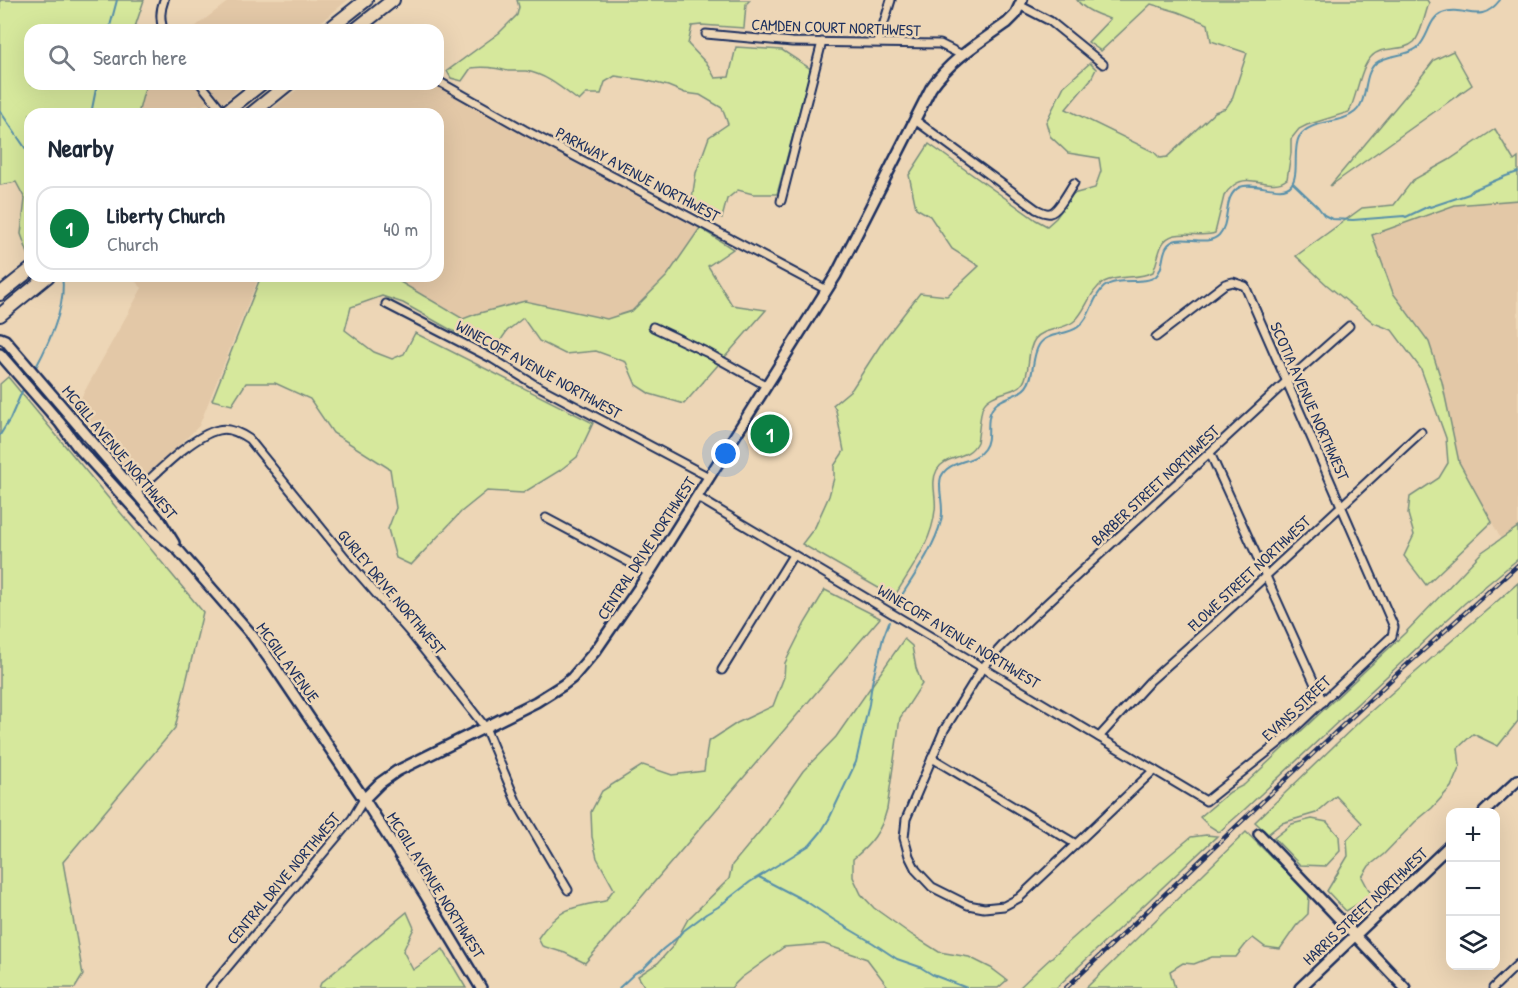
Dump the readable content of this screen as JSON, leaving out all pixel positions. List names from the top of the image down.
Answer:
{
  "streets": {
    "street": [
      "CAMDEN COURT NORTHWEST",
      "PARKWAY AVENUE NORTHWEST",
      "WINECOFF AVENUE NORTHWEST",
      "SCOTIA AVENUE NORTHWEST",
      "MCGILL AVENUE NORTHWEST",
      "BARBER STREET NORTHWEST",
      "CENTRAL DRIVE NORTHWEST",
      "FLOWE STREET NORTHWEST",
      "GURLEY DRIVE NORTHWEST",
      "MCGILL AVENUE",
      "EVANS STREET",
      "HARRIS STREET NORTHWEST"
    ]
  },
  "crossings": [
    ["CAMDEN COURT NORTHWEST", "CENTRAL DRIVE NORTHWEST"],
    ["PARKWAY AVENUE NORTHWEST", "CENTRAL DRIVE NORTHWEST"],
    ["WINECOFF AVENUE NORTHWEST", "BARBER STREET NORTHWEST"],
    ["WINECOFF AVENUE NORTHWEST", "CENTRAL DRIVE NORTHWEST"],
    ["WINECOFF AVENUE NORTHWEST", "FLOWE STREET NORTHWEST"],
    ["WINECOFF AVENUE NORTHWEST", "EVANS STREET"],
    ["SCOTIA AVENUE NORTHWEST", "BARBER STREET NORTHWEST"],
    ["SCOTIA AVENUE NORTHWEST", "FLOWE STREET NORTHWEST"],
    ["SCOTIA AVENUE NORTHWEST", "EVANS STREET"],
    ["MCGILL AVENUE NORTHWEST", "CENTRAL DRIVE NORTHWEST"],
    ["MCGILL AVENUE NORTHWEST", "GURLEY DRIVE NORTHWEST"],
    ["MCGILL AVENUE NORTHWEST", "MCGILL AVENUE"],
    ["CENTRAL DRIVE NORTHWEST", "GURLEY DRIVE NORTHWEST"],
    ["CENTRAL DRIVE NORTHWEST", "MCGILL AVENUE"]
  ],
  "page": {
    "search": "Search here",
    "heading": "Nearby",
    "list": [
      {
        "mark": "1",
        "name": "Liberty Church",
        "note": "Church",
        "value": "40 m"
      }
    ],
    "pins": "1",
    "map_buttons": ["+", "−"]
  }
}
